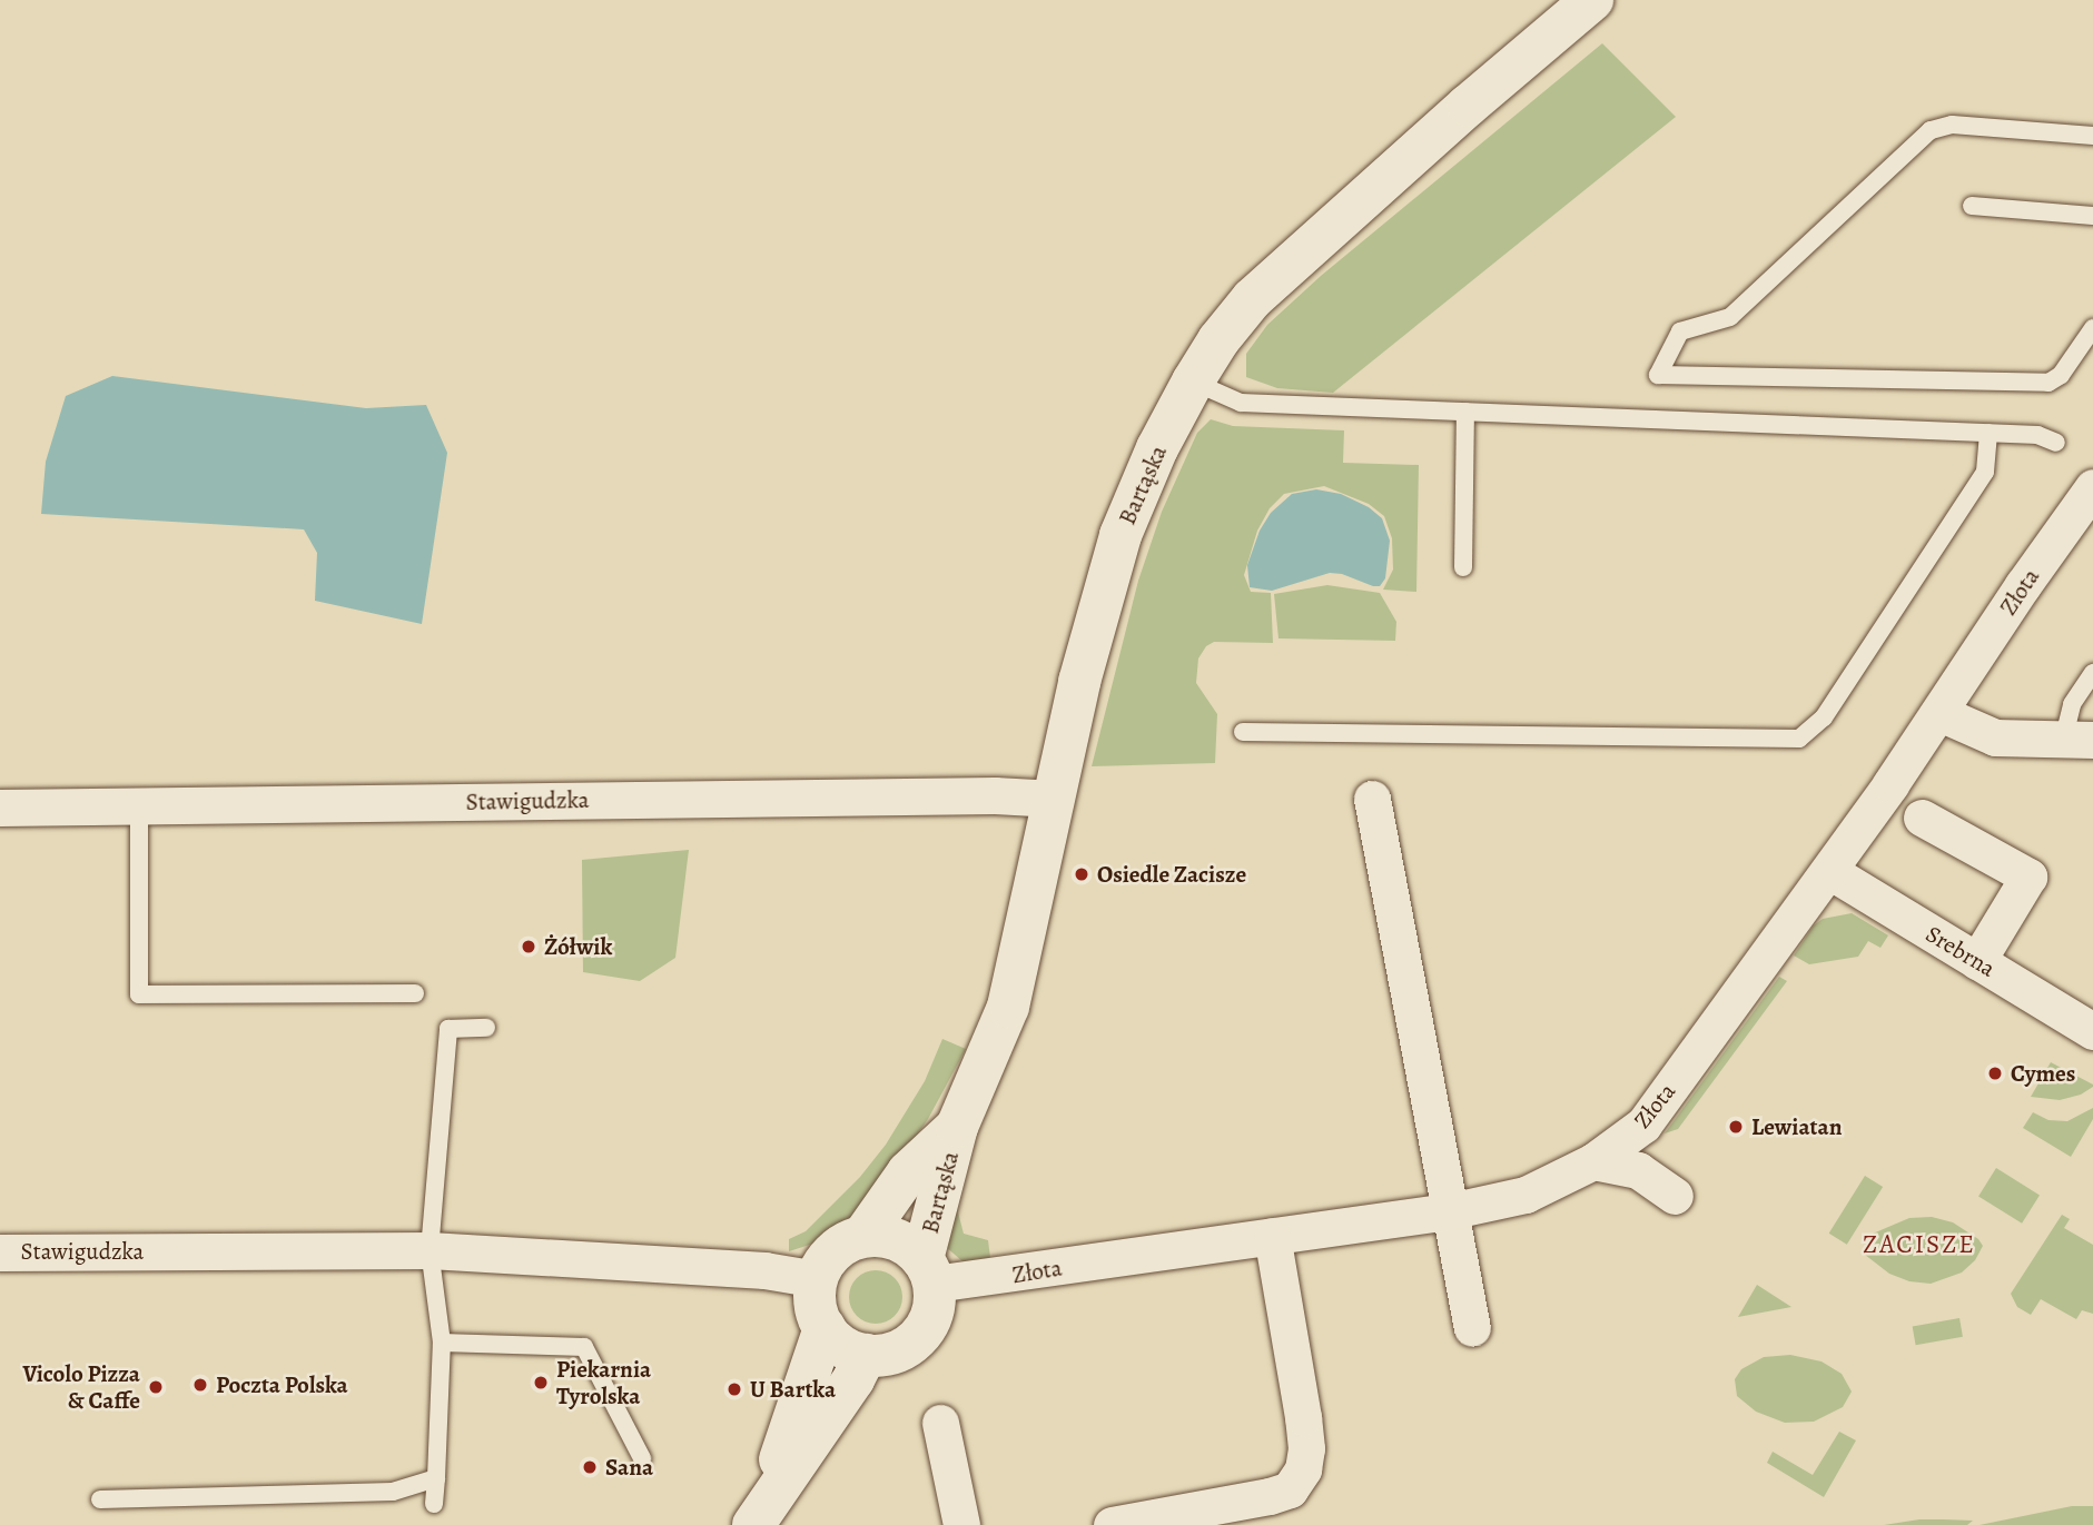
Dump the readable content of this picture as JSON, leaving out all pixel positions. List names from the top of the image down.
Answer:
{
  "streets": {
    "street": [
      "Bartąska",
      "Złota",
      "Stawigudzka",
      "Srebrna"
    ]
  },
  "crossings": [
    ["Bartąska", "Złota"],
    ["Bartąska", "Stawigudzka"],
    ["Złota", "Stawigudzka"],
    ["Złota", "Srebrna"]
  ],
  "districts": ["ZACISZE"],
  "places": [
    "Osiedle Zacisze",
    "Żółwik",
    "Cymes",
    "Lewiatan",
    "Piekarnia Tyrolska",
    "Poczta Polska",
    "Vicolo Pizza & Caffe",
    "U Bartka",
    "Sana"
  ]
}
